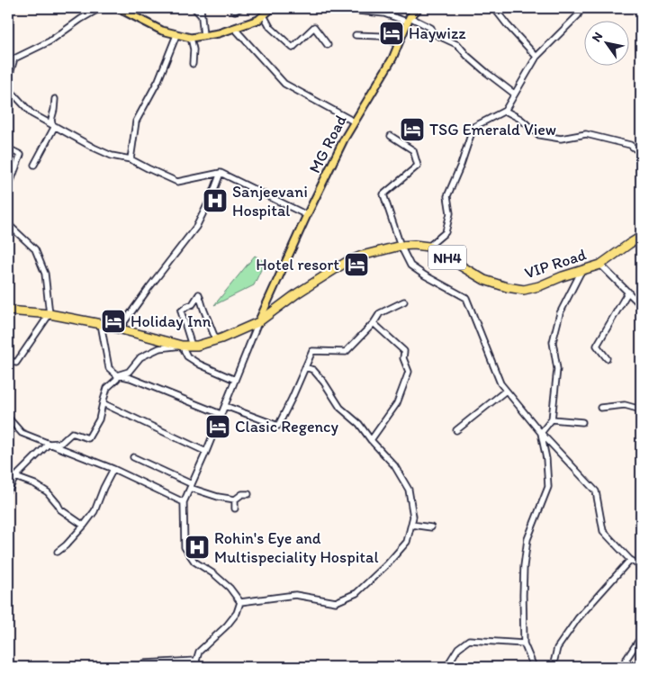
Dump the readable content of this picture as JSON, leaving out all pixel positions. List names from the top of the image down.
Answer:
{
  "streets": {
    "highway": ["NH4", "VIP Road"],
    "main road": ["MG Road"]
  },
  "crossings": [
    ["MG Road", "NH4"],
    ["MG Road", "VIP Road"],
    ["NH4", "VIP Road"]
  ],
  "places": {
    "hotel": [
      "Haywizz",
      "TSG Emerald View",
      "Hotel resort",
      "Holiday Inn",
      "Clasic Regency"
    ],
    "hospital": ["Sanjeevani Hospital", "Rohin's Eye and Multispeciality Hospital"]
  },
  "north": "top left"
}
